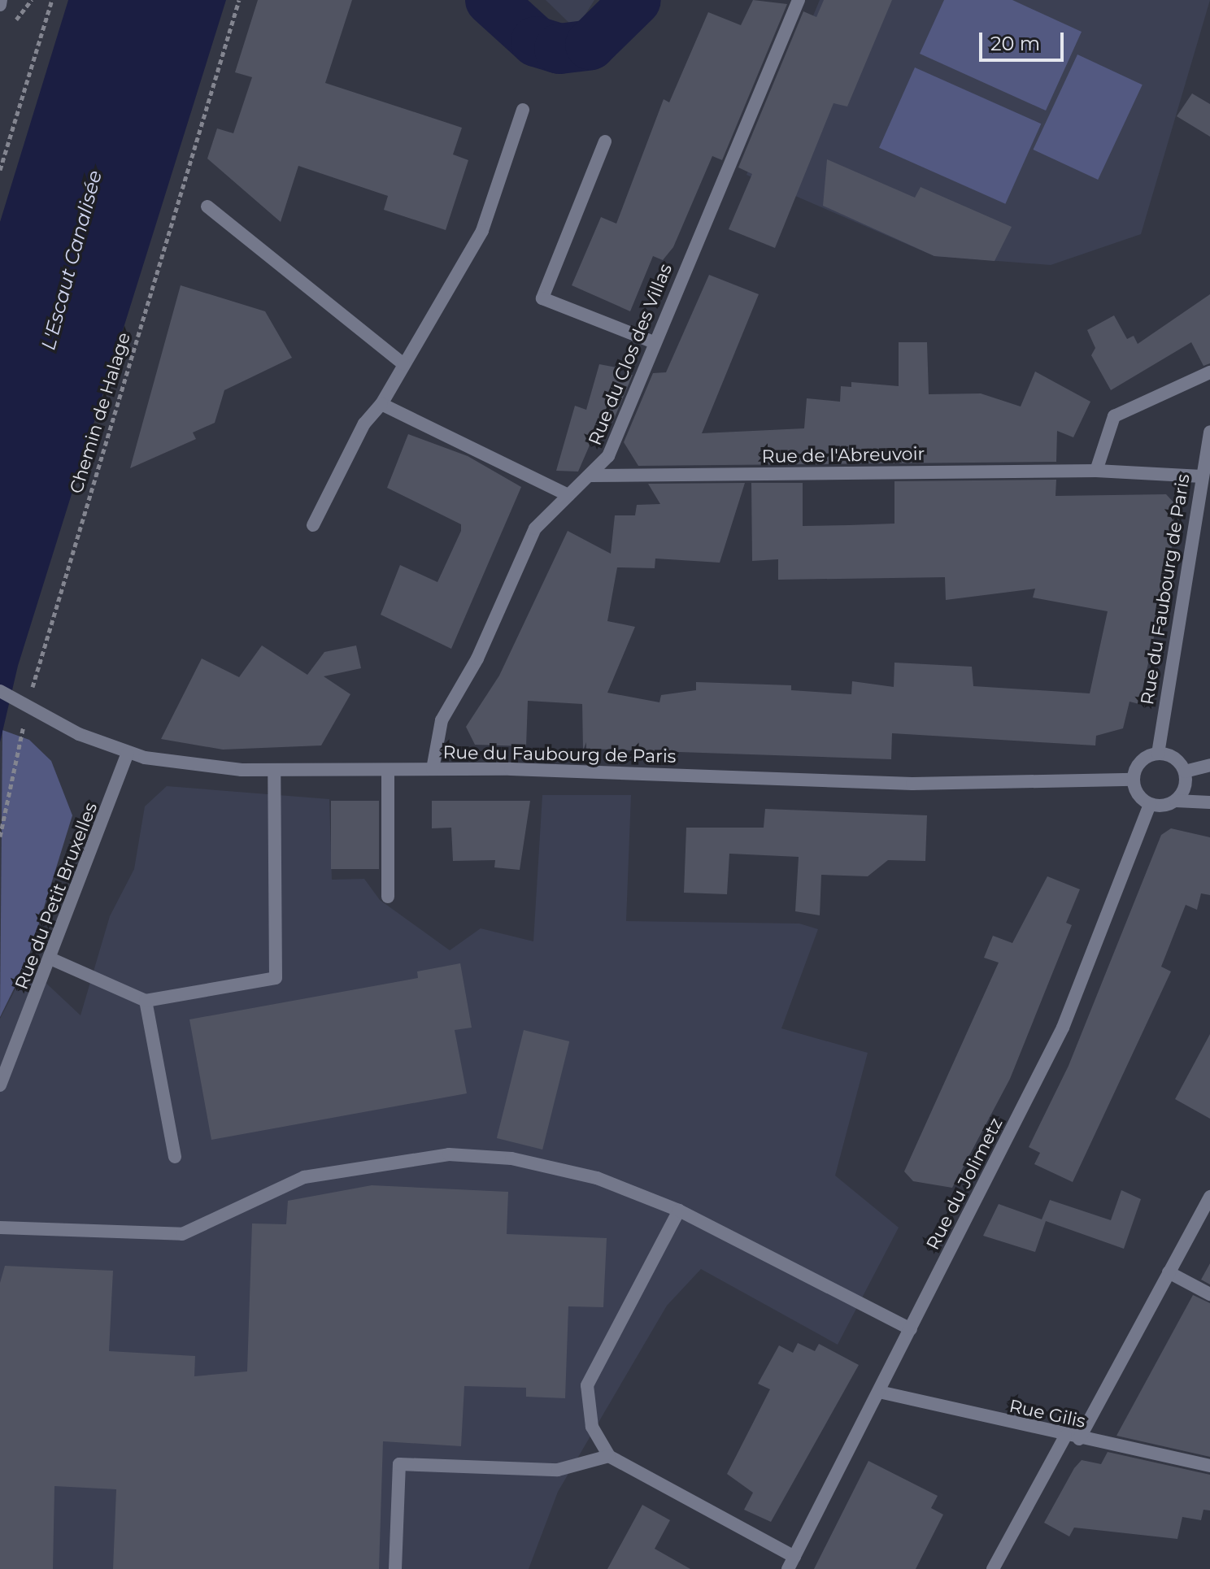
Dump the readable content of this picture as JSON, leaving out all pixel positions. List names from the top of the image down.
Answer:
{
  "streets": {
    "street": [
      "Rue du Clos des Villas",
      "Rue de l'Abreuvoir",
      "Rue du Faubourg de Paris",
      "Rue du Petit Bruxelles",
      "Rue du Jolimetz",
      "Rue Gilis"
    ],
    "path": ["Chemin de Halage"]
  },
  "crossings": [
    ["Rue du Clos des Villas", "Rue de l'Abreuvoir"],
    ["Rue du Clos des Villas", "Rue du Faubourg de Paris"],
    ["Rue de l'Abreuvoir", "Rue du Faubourg de Paris"],
    ["Rue du Faubourg de Paris", "Rue du Petit Bruxelles"],
    ["Rue du Faubourg de Paris", "Rue du Jolimetz"],
    ["Rue du Jolimetz", "Rue Gilis"]
  ],
  "water": ["L'Escaut Canalisée"],
  "scale_bar": "20 m"
}
